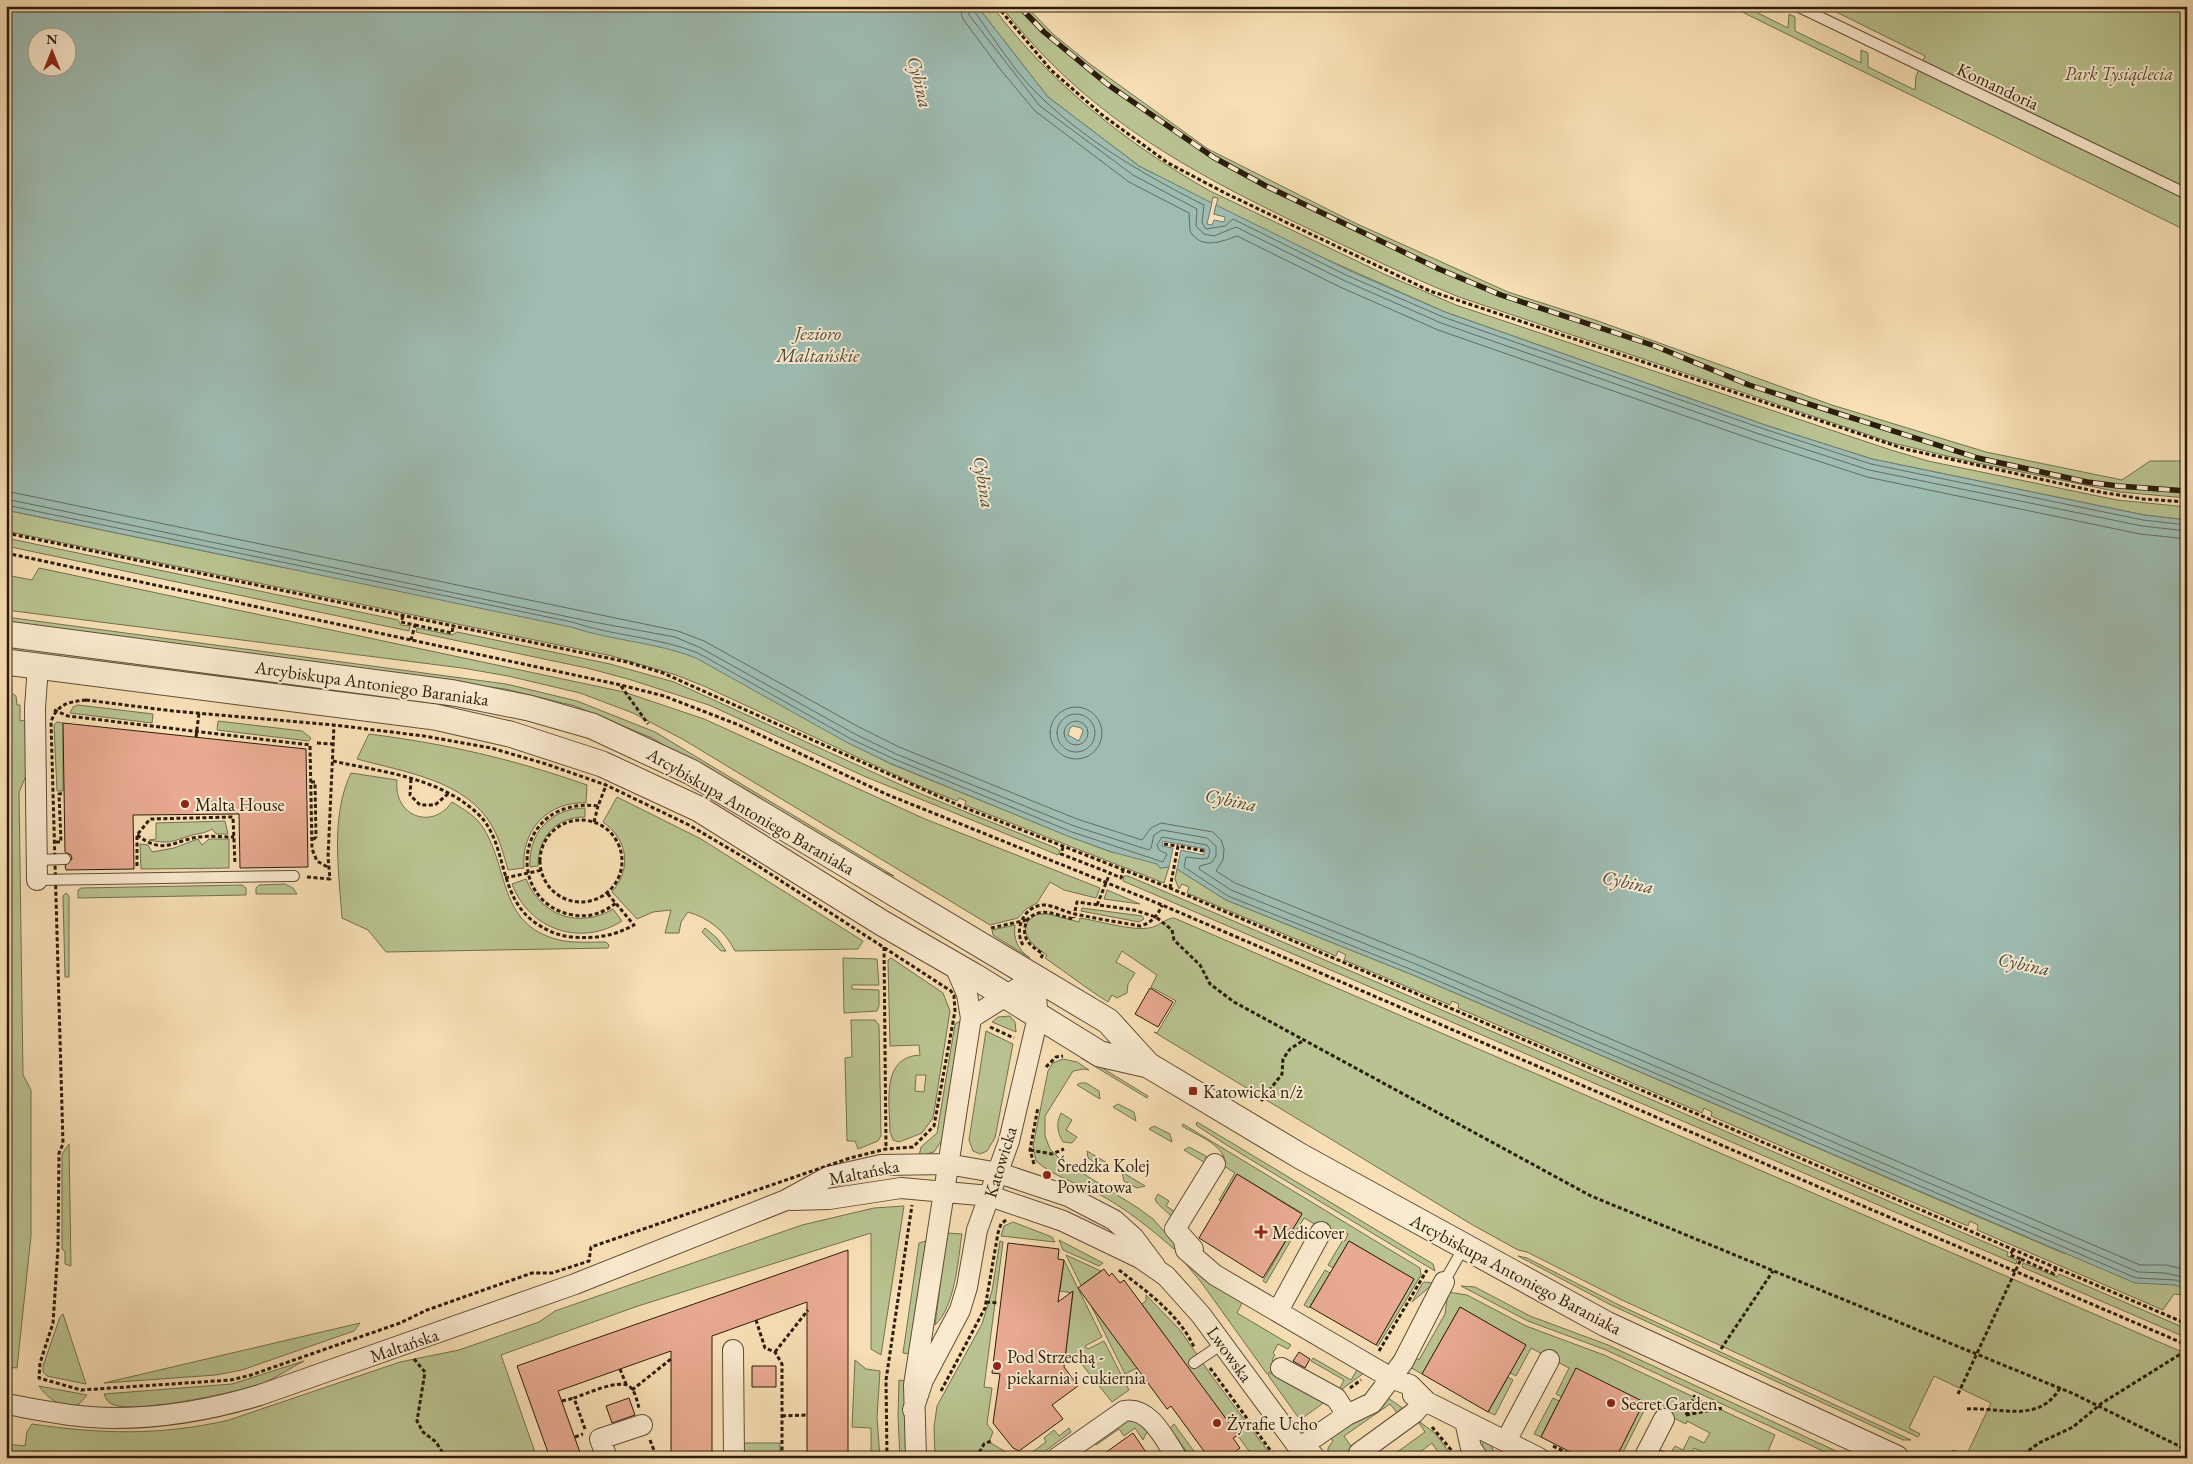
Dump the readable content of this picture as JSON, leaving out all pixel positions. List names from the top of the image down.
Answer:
{
  "streets": {
    "street": [
      "Arcybiskupa Antoniego Baraniaka",
      "Katowicka",
      "Maltańska",
      "Lwowska"
    ],
    "lane": ["Komandoria"]
  },
  "crossings": [
    ["Arcybiskupa Antoniego Baraniaka", "Katowicka"],
    ["Katowicka", "Maltańska"],
    ["Katowicka", "Lwowska"],
    ["Maltańska", "Lwowska"]
  ],
  "water": ["Cybina", "Jezioro Maltańskie"],
  "parks": ["Park Tysiąclecia"],
  "places": {
    "other": [
      "Malta House",
      "Średzka Kolej Powiatowa",
      "Pod Strzechą - piekarnia i cukiernia",
      "Secret Garden",
      "Żyrafie Ucho"
    ],
    "transit": ["Katowicka n/ż"],
    "health": ["Medicover"]
  },
  "north": "top"
}
